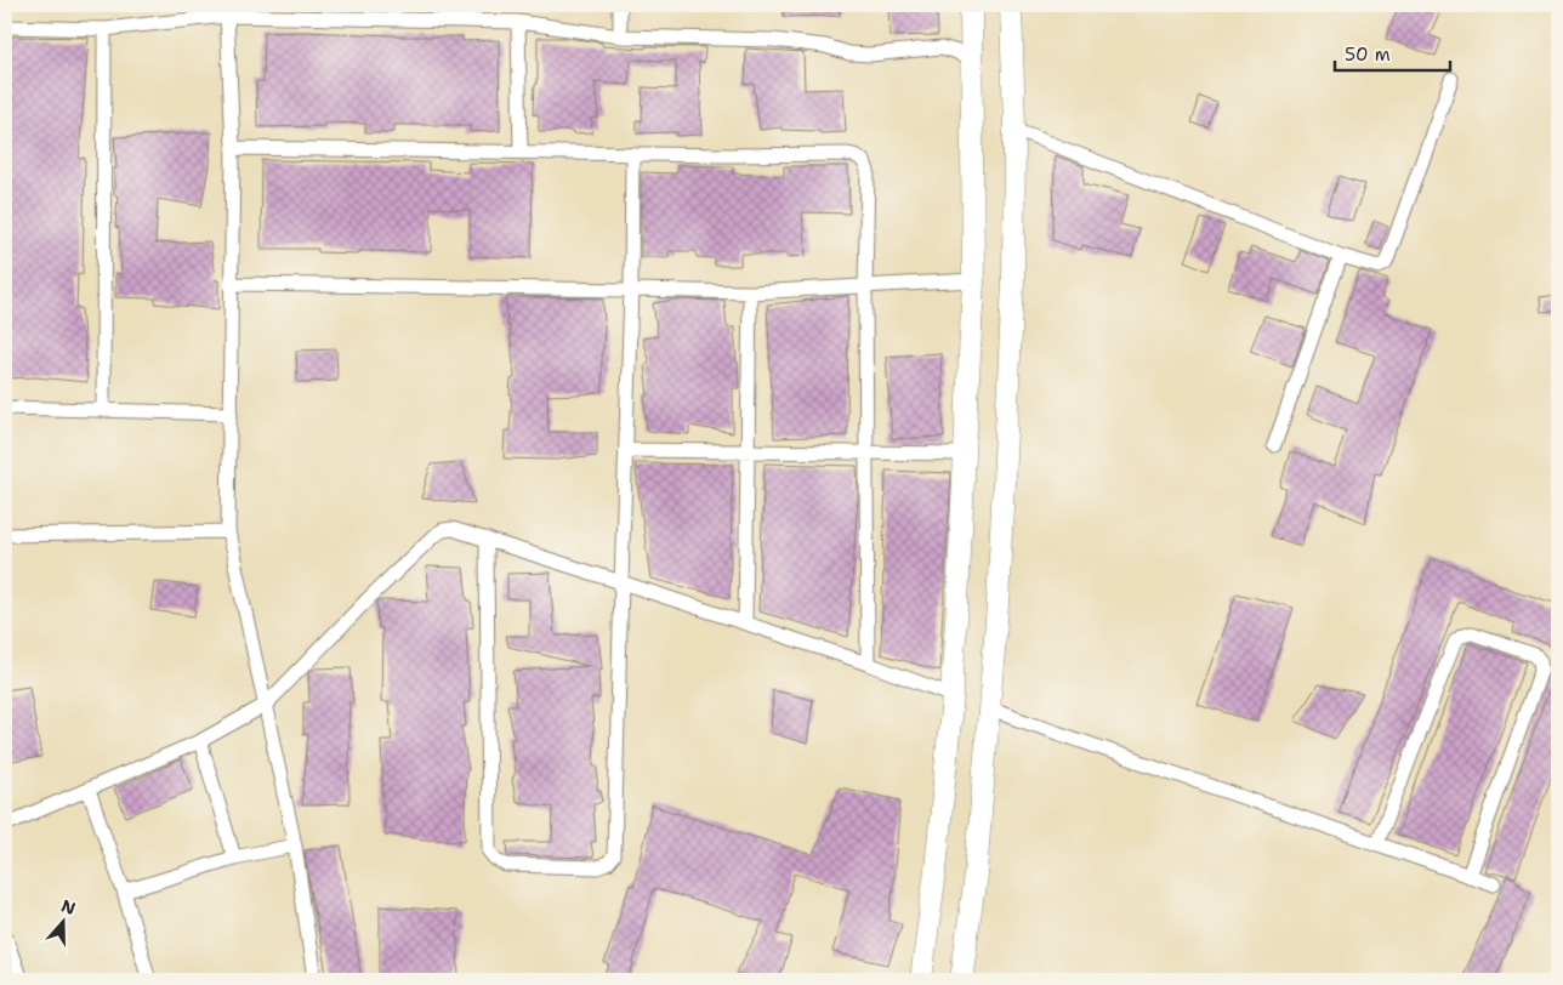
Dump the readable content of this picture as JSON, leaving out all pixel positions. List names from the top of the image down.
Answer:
{
  "scale_bar": "50 m",
  "north": "top"
}
